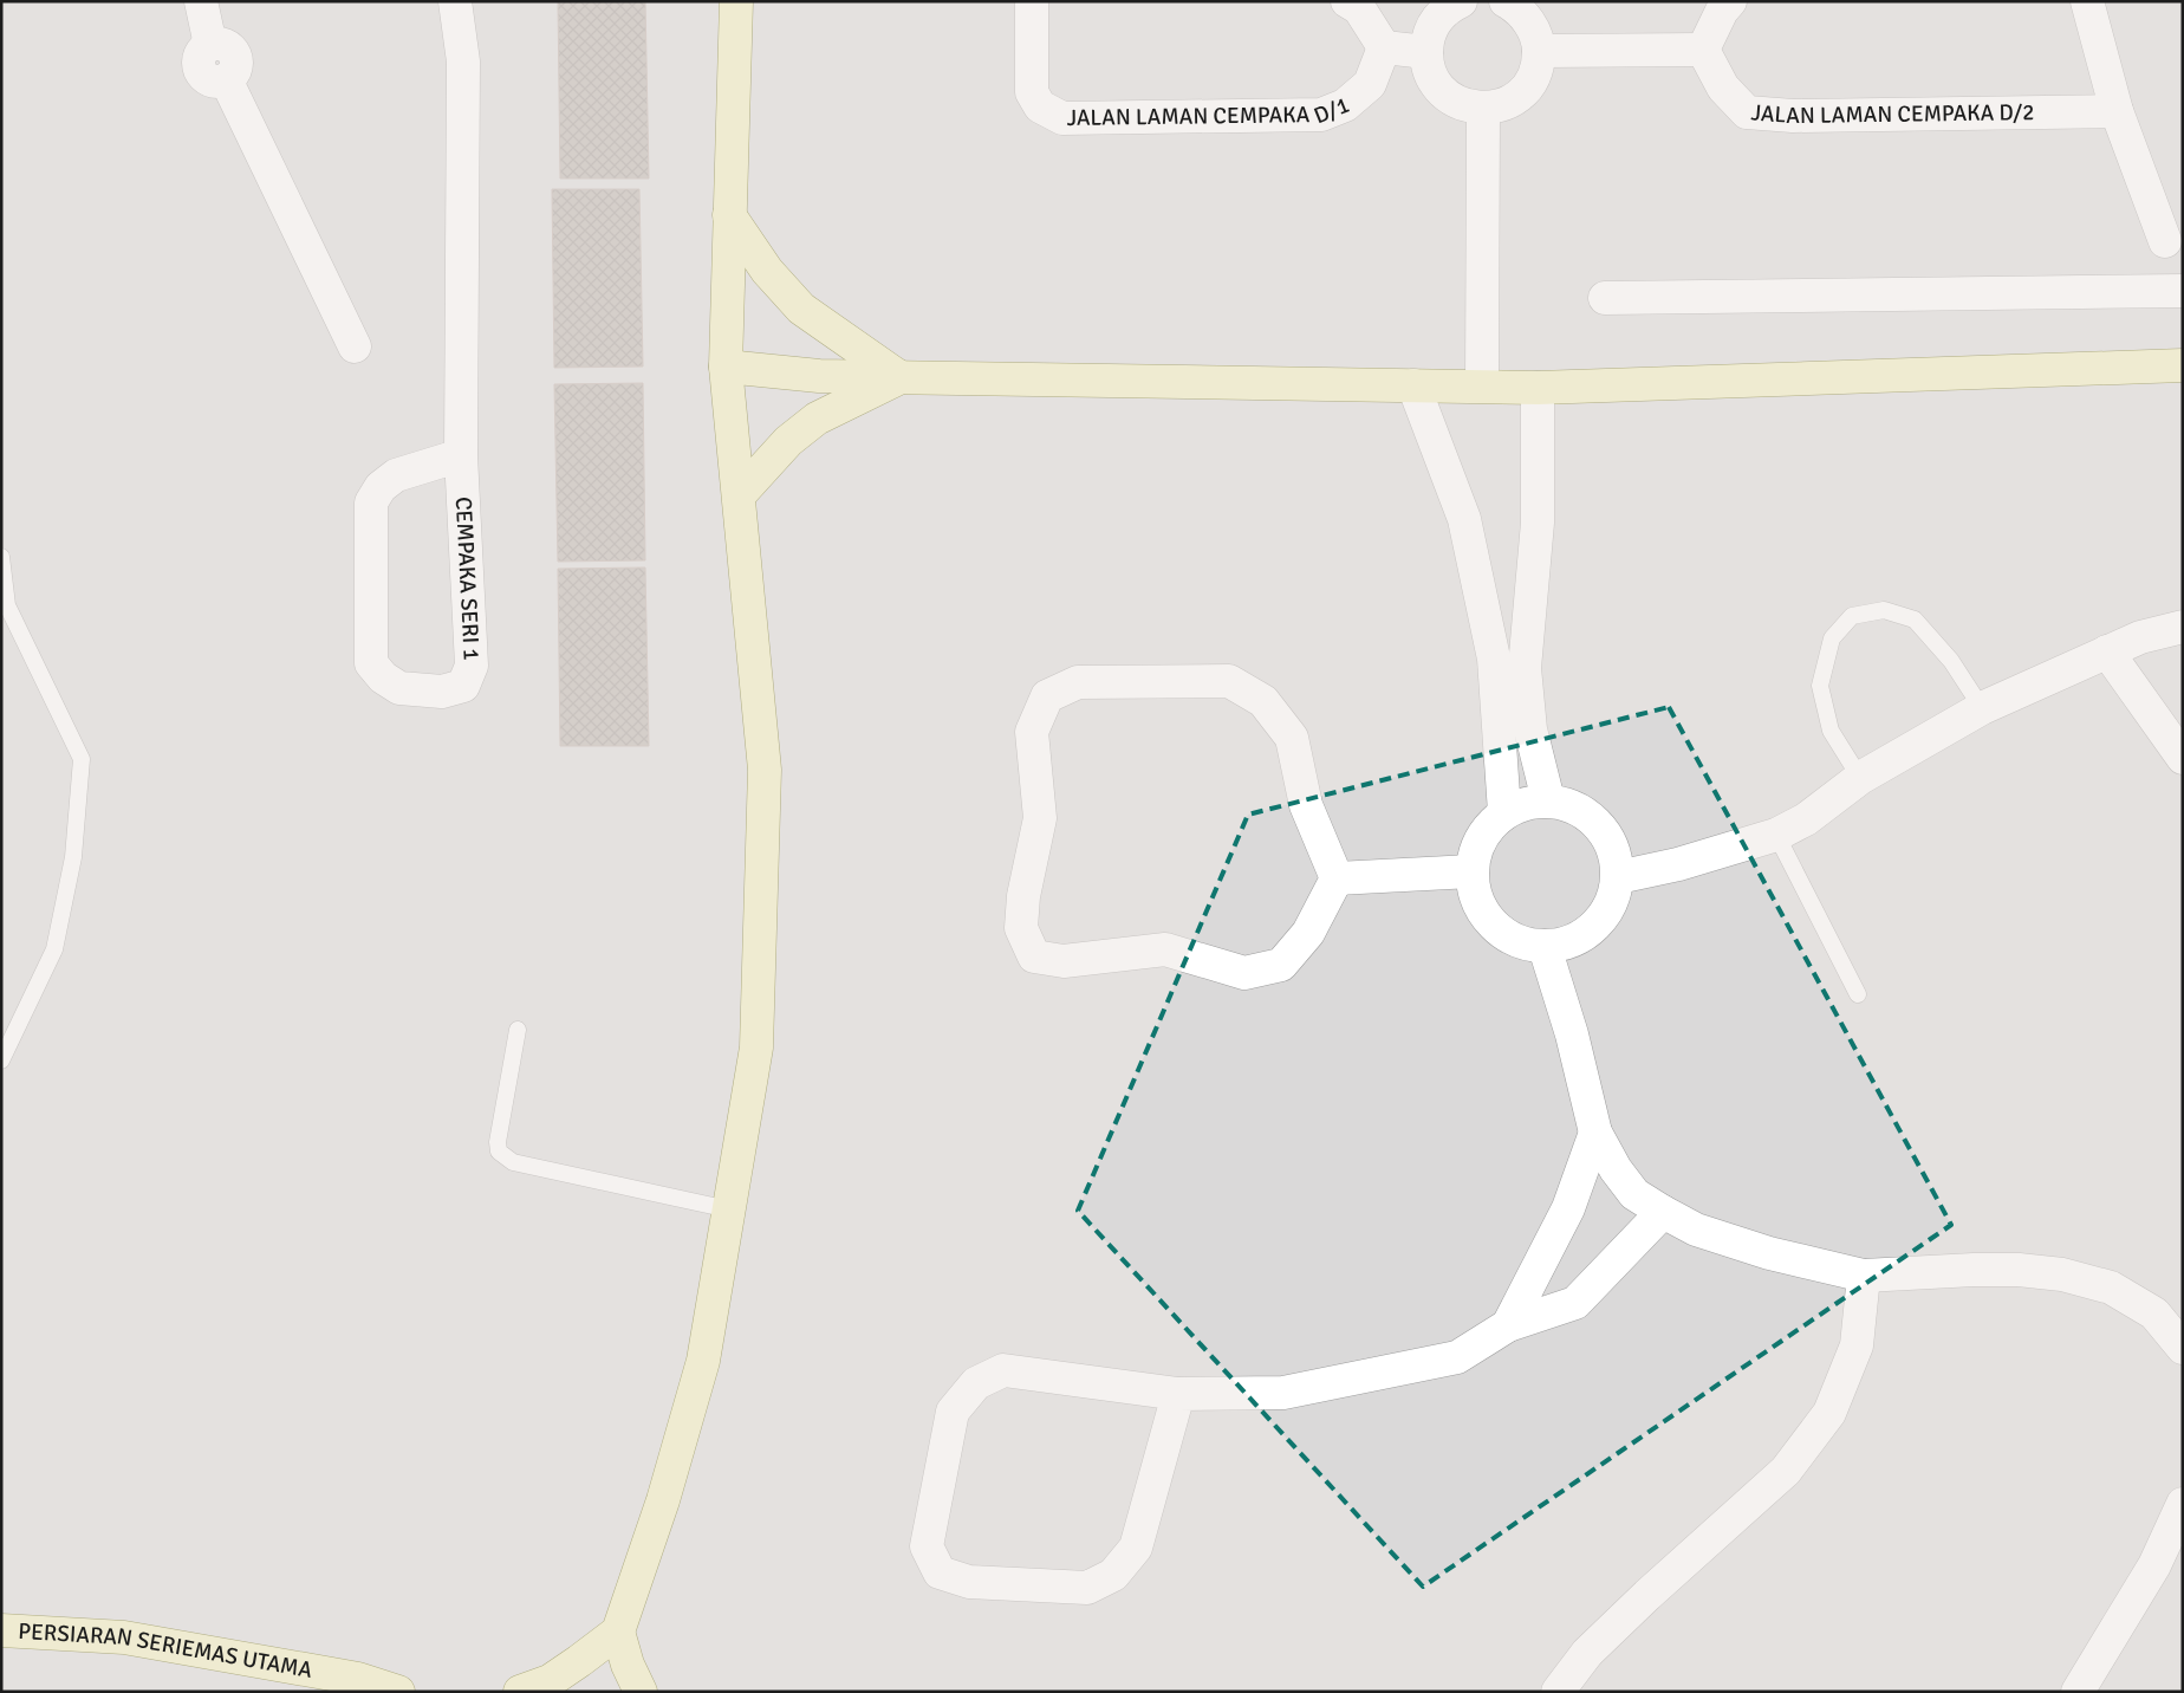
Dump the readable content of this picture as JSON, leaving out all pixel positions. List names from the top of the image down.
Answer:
{
  "streets": {
    "street": [
      "JALAN LAMAN CEMPAKA D/1",
      "JALAN LAMAN CEMPAKA D/2",
      "CEMPAKA SERI 1",
      "PERSIARAN SERIEMAS UTAMA"
    ]
  }
}
